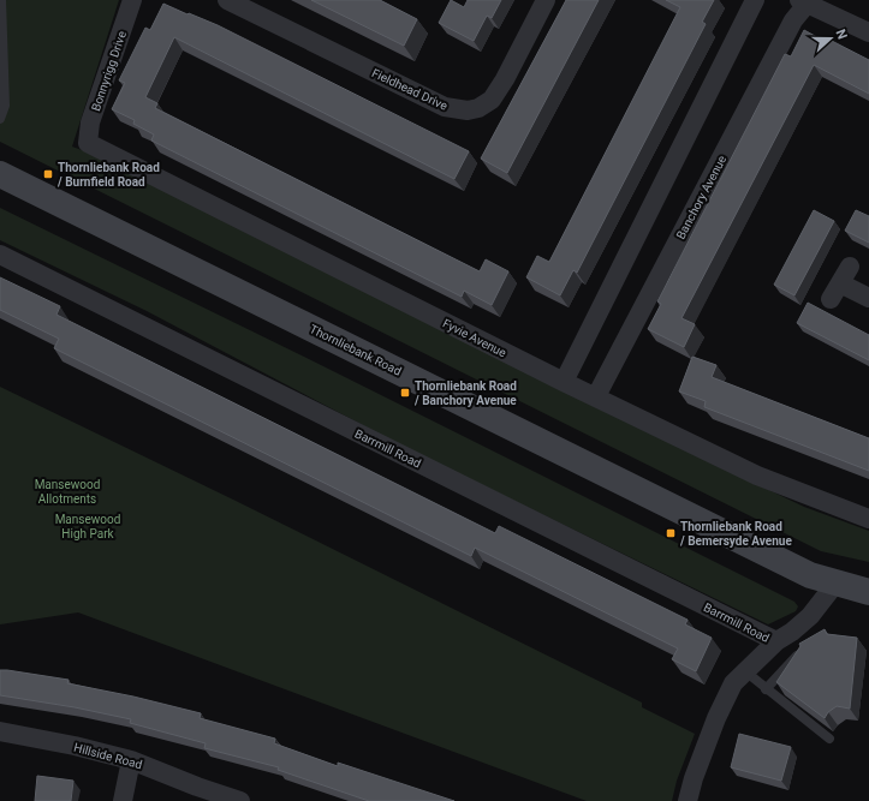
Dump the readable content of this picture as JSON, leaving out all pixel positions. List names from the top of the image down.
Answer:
{
  "streets": {
    "main road": ["Thornliebank Road"],
    "street": [
      "Bonnyrigg Drive",
      "Fieldhead Drive",
      "Banchory Avenue",
      "Fyvie Avenue",
      "Barrmill Road",
      "Hillside Road"
    ]
  },
  "crossings": [
    ["Bonnyrigg Drive", "Fyvie Avenue"],
    ["Banchory Avenue", "Fyvie Avenue"]
  ],
  "parks": ["Mansewood Allotments", "Mansewood High Park"],
  "places": {
    "transit": ["Thornliebank Road / Burnfield Road", "Thornliebank Road / Banchory Avenue", "Thornliebank Road / Bemersyde Avenue"]
  },
  "north": "right"
}
